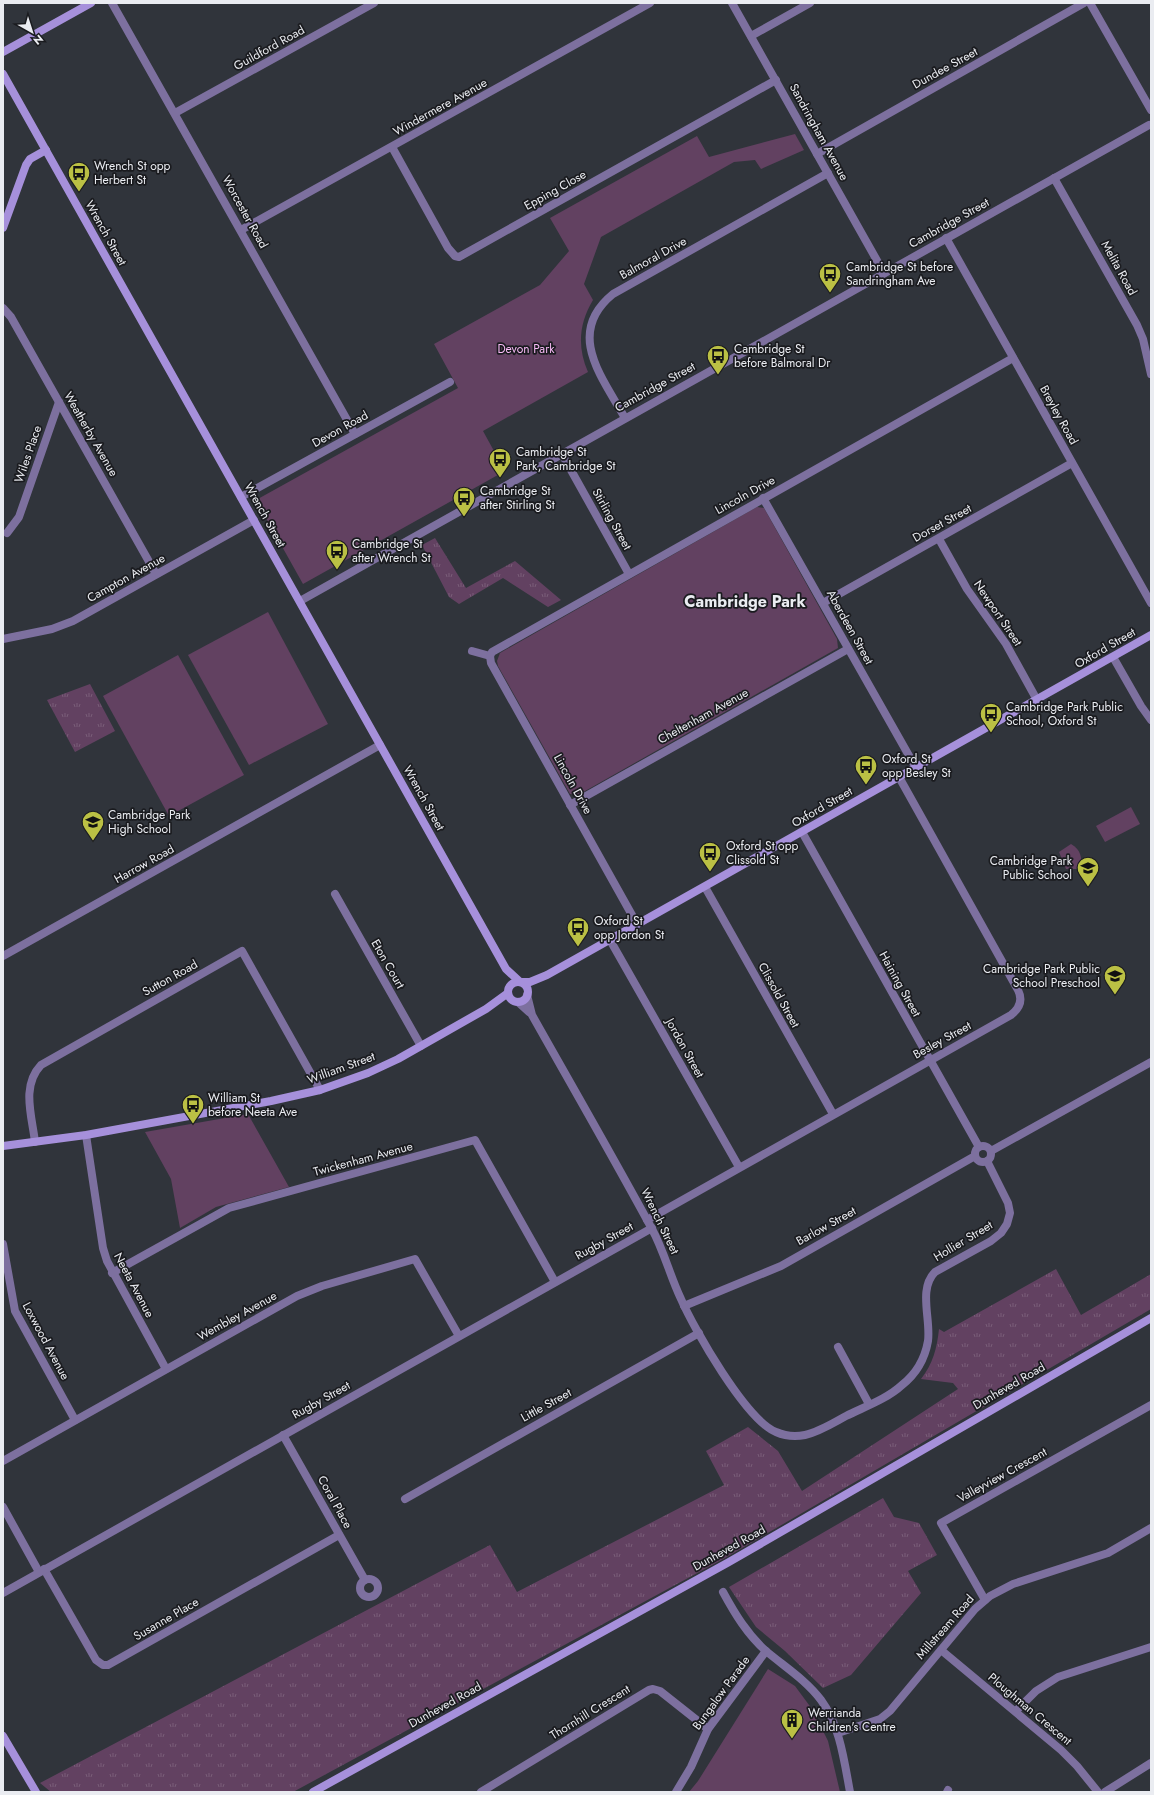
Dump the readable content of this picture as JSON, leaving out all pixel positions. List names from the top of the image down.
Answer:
{
  "streets": {
    "street": [
      "Guildford Road",
      "Dundee Street",
      "Windermere Avenue",
      "Sandringham Avenue",
      "Epping Close",
      "Worcester Road",
      "Cambridge Street",
      "Wrench Street",
      "Balmoral Drive",
      "Melita Road",
      "Breyley Road",
      "Devon Road",
      "Weatherby Avenue",
      "Wiles Place",
      "Lincoln Drive",
      "Stirling Street",
      "Dorset Street",
      "Campton Avenue",
      "Newport Street",
      "Aberdeen Street",
      "Oxford Street",
      "Cheltenham Avenue",
      "Harrow Road",
      "Eton Court",
      "Sutton Road",
      "Haining Street",
      "Clissold Street",
      "Besley Street",
      "Jordon Street",
      "William Street",
      "Twickenham Avenue",
      "Barlow Street",
      "Rugby Street",
      "Hollier Street",
      "Neeta Avenue",
      "Wembley Avenue",
      "Loxwood Avenue",
      "Dunheved Road",
      "Little Street",
      "Valleyview Crescent",
      "Coral Place",
      "Susanne Place",
      "Millstream Road",
      "Bungalow Parade",
      "Ploughman Crescent",
      "Thornhill Crescent"
    ]
  },
  "crossings": [
    ["Guildford Road", "Worcester Road"],
    ["Dundee Street", "Sandringham Avenue"],
    ["Windermere Avenue", "Epping Close"],
    ["Windermere Avenue", "Worcester Road"],
    ["Sandringham Avenue", "Epping Close"],
    ["Sandringham Avenue", "Cambridge Street"],
    ["Sandringham Avenue", "Balmoral Drive"],
    ["Worcester Road", "Devon Road"],
    ["Cambridge Street", "Wrench Street"],
    ["Cambridge Street", "Balmoral Drive"],
    ["Cambridge Street", "Melita Road"],
    ["Cambridge Street", "Breyley Road"],
    ["Cambridge Street", "Stirling Street"],
    ["Wrench Street", "Devon Road"],
    ["Wrench Street", "Campton Avenue"],
    ["Wrench Street", "Oxford Street"],
    ["Wrench Street", "Harrow Road"],
    ["Wrench Street", "Besley Street"],
    ["Wrench Street", "William Street"],
    ["Wrench Street", "Barlow Street"],
    ["Wrench Street", "Rugby Street"],
    ["Wrench Street", "Hollier Street"],
    ["Wrench Street", "Little Street"],
    ["Breyley Road", "Lincoln Drive"],
    ["Breyley Road", "Dorset Street"],
    ["Weatherby Avenue", "Wiles Place"],
    ["Weatherby Avenue", "Campton Avenue"],
    ["Lincoln Drive", "Stirling Street"],
    ["Lincoln Drive", "Aberdeen Street"],
    ["Lincoln Drive", "Oxford Street"],
    ["Lincoln Drive", "Cheltenham Avenue"],
    ["Dorset Street", "Newport Street"],
    ["Dorset Street", "Aberdeen Street"],
    ["Newport Street", "Oxford Street"],
    ["Aberdeen Street", "Oxford Street"],
    ["Aberdeen Street", "Cheltenham Avenue"],
    ["Oxford Street", "Haining Street"],
    ["Oxford Street", "Clissold Street"],
    ["Oxford Street", "Besley Street"],
    ["Oxford Street", "Jordon Street"],
    ["Oxford Street", "William Street"],
    ["Eton Court", "William Street"],
    ["Sutton Road", "William Street"],
    ["Haining Street", "Besley Street"],
    ["Haining Street", "Barlow Street"],
    ["Haining Street", "Hollier Street"],
    ["Clissold Street", "Besley Street"],
    ["Besley Street", "Jordon Street"],
    ["William Street", "Neeta Avenue"],
    ["Twickenham Avenue", "Rugby Street"],
    ["Twickenham Avenue", "Neeta Avenue"],
    ["Barlow Street", "Hollier Street"],
    ["Rugby Street", "Wembley Avenue"],
    ["Rugby Street", "Coral Place"],
    ["Rugby Street", "Susanne Place"],
    ["Neeta Avenue", "Wembley Avenue"],
    ["Wembley Avenue", "Loxwood Avenue"],
    ["Valleyview Crescent", "Millstream Road"],
    ["Coral Place", "Susanne Place"],
    ["Millstream Road", "Ploughman Crescent"],
    ["Bungalow Parade", "Thornhill Crescent"]
  ],
  "districts": ["Cambridge Park"],
  "parks": ["Devon Park"],
  "places": {
    "bus stop": [
      "Wrench St opp Herbert St",
      "Cambridge St before Sandringham Ave",
      "Cambridge St before Balmoral Dr",
      "Cambridge St Park, Cambridge St",
      "Cambridge St after Stirling St",
      "Cambridge St after Wrench St",
      "Cambridge Park Public School, Oxford St",
      "Oxford St opp Besley St",
      "Oxford St opp Clissold St",
      "Oxford St opp Jordon St",
      "William St before Neeta Ave"
    ],
    "school or university": ["Cambridge Park High School", "Cambridge Park Public School", "Cambridge Park Public School Preschool"],
    "building": ["Werrianda Children's Centre"]
  },
  "north": "bottom right"
}
